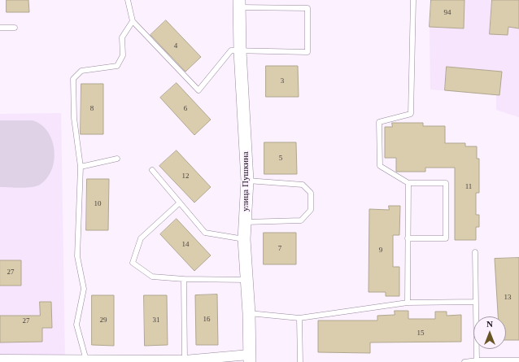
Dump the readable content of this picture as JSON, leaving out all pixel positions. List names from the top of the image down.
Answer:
{
  "streets": {
    "street": ["улица Пушкина"]
  },
  "house_numbers": [
    "94",
    "4",
    "3",
    "8",
    "6",
    "5",
    "12",
    "11",
    "10",
    "14",
    "7",
    "9",
    "27",
    "13",
    "16",
    "29",
    "31",
    "27",
    "15"
  ],
  "north": "top"
}
